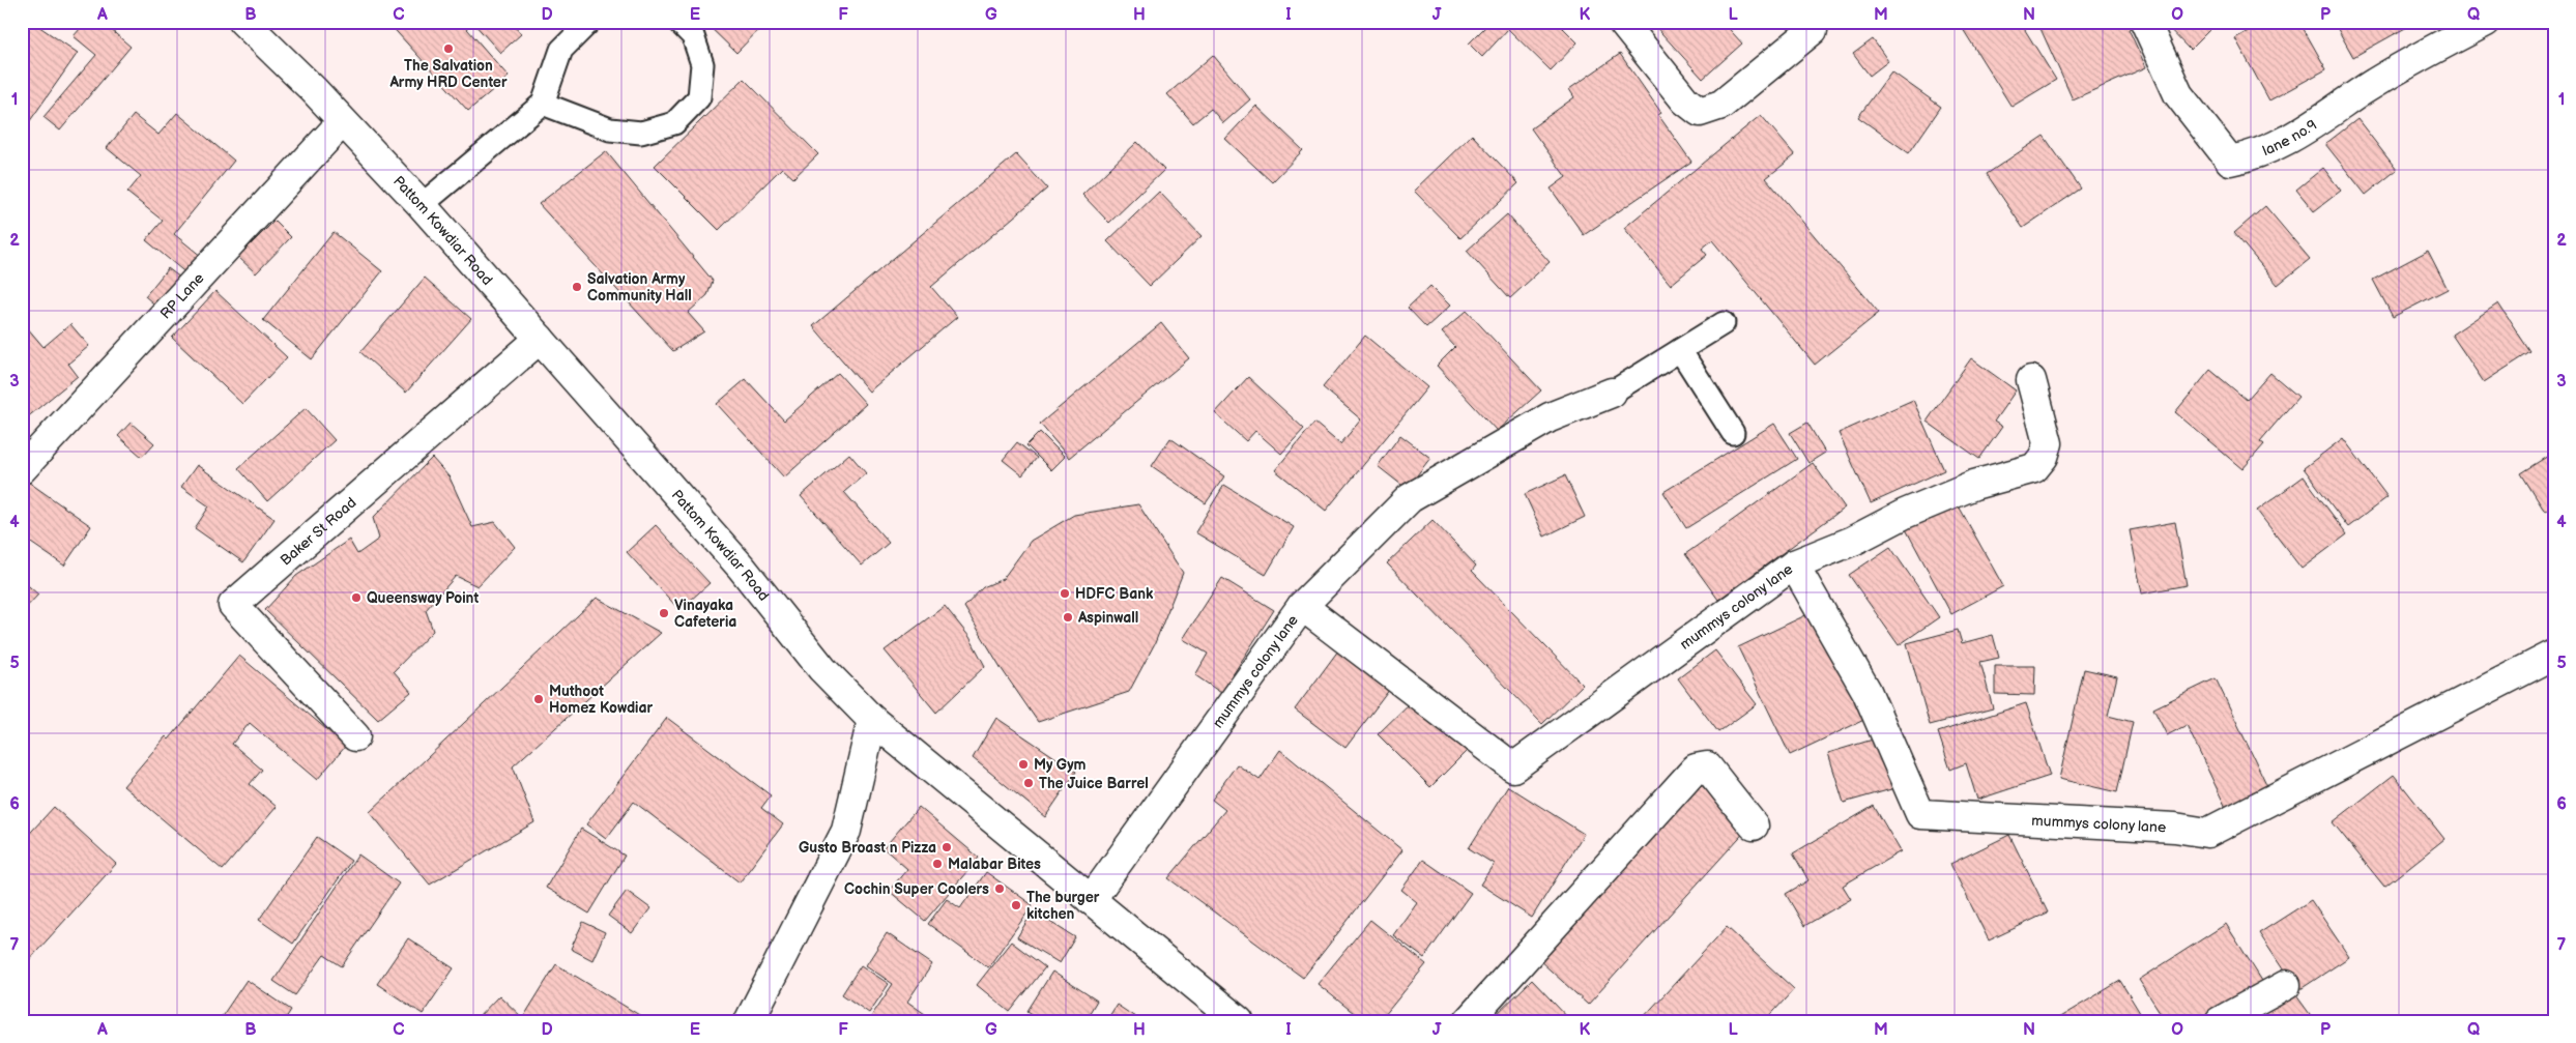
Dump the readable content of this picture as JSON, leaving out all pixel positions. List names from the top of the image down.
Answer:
{
  "streets": {
    "street": [
      "lane no.9",
      "Pattom Kowdiar Road",
      "RP Lane",
      "Baker St Road",
      "mummys colony lane"
    ]
  },
  "crossings": [
    ["Pattom Kowdiar Road", "RP Lane"],
    ["Pattom Kowdiar Road", "Baker St Road"],
    ["Pattom Kowdiar Road", "mummys colony lane"]
  ],
  "places": [
    "The Salvation Army HRD Center",
    "Salvation Army Community Hall",
    "HDFC Bank",
    "Queensway Point",
    "Vinayaka Cafeteria",
    "Aspinwall",
    "Muthoot Homez Kowdiar",
    "My Gym",
    "The Juice Barrel",
    "Gusto Broast n Pizza",
    "Malabar Bites",
    "Cochin Super Coolers",
    "The burger kitchen"
  ],
  "grid": {
    "columns": [
      "A",
      "B",
      "C",
      "D",
      "E",
      "F",
      "G",
      "H",
      "I",
      "J",
      "K",
      "L",
      "M",
      "N",
      "O",
      "P",
      "Q"
    ],
    "rows": [
      "1",
      "2",
      "3",
      "4",
      "5",
      "6",
      "7"
    ]
  }
}
